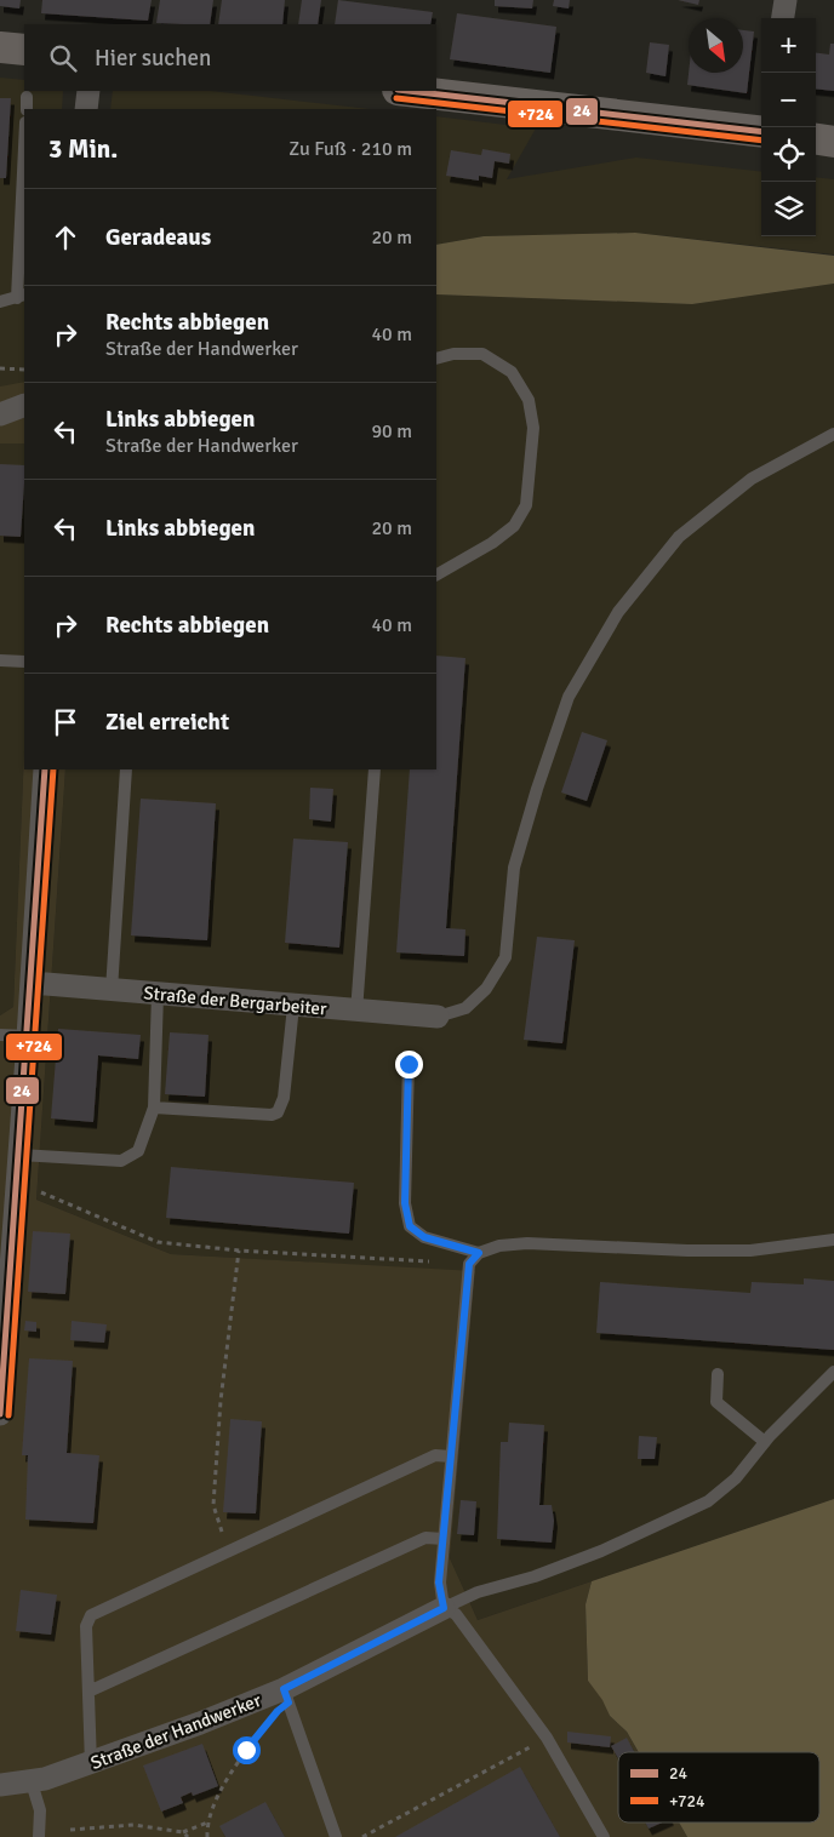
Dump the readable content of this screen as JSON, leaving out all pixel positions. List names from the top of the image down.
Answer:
{
  "streets": {
    "street": ["Straße der Bergarbeiter", "Straße der Handwerker"]
  },
  "lines": ["transit line 24", "transit line +724"],
  "legend": ["24", "+724"],
  "north": "bottom right",
  "page": {
    "map_buttons": ["+", "−"],
    "search": "Hier suchen",
    "heading": ["3 Min.", "Zu Fuß · 210 m"],
    "list": [
      ["Geradeaus", "20 m"],
      ["Rechts abbiegen", "Straße der Handwerker", "40 m"],
      ["Links abbiegen", "Straße der Handwerker", "90 m"],
      ["Links abbiegen", "20 m"],
      ["Rechts abbiegen", "40 m"],
      "Ziel erreicht"
    ]
  }
}
